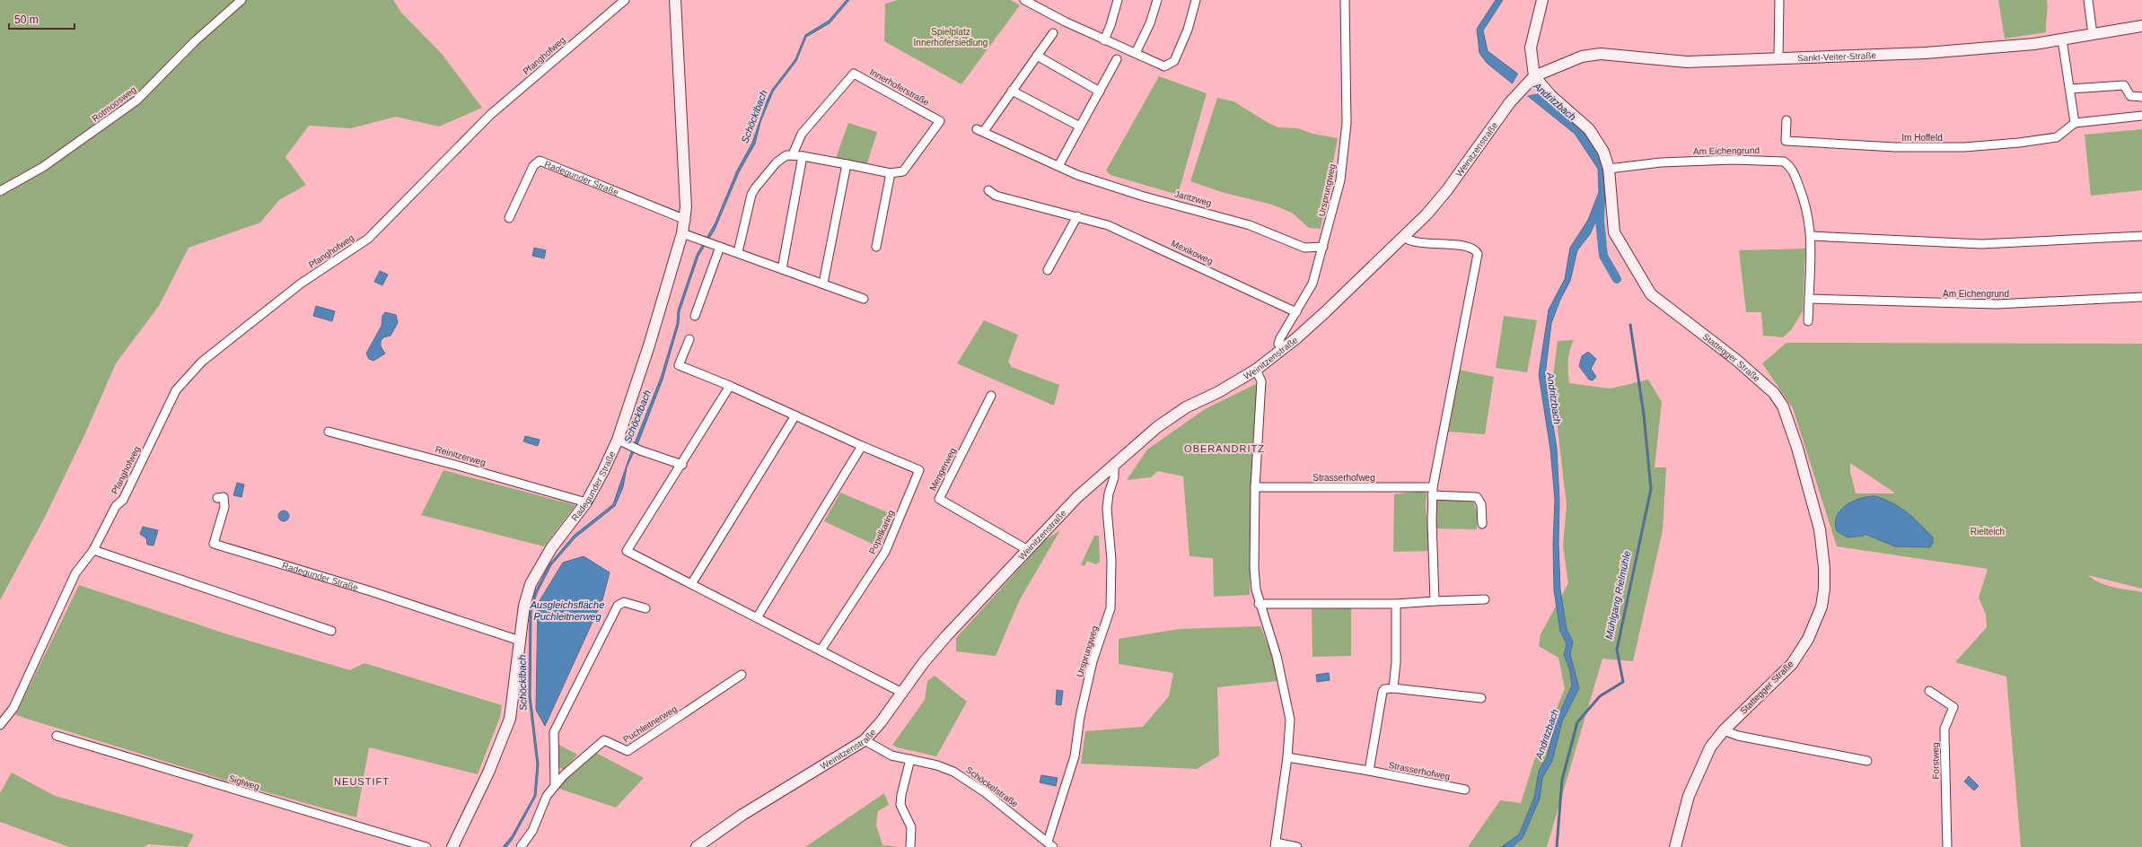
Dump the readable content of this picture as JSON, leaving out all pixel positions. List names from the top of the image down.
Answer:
{
  "streets": {
    "main road": [
      "Sankt-Veiter-Straße",
      "Weinitzenstraße",
      "Radegunder Straße",
      "Stattegger Straße"
    ],
    "street": [
      "Pfanghofweg",
      "Innerhoferstraße",
      "Rotmoosweg",
      "Im Hoffeld",
      "Am Eichengrund",
      "Ursprungweg",
      "Jaritzweg",
      "Mexikoweg",
      "Reinitzerweg",
      "Mengerweg",
      "Strasserhofweg",
      "Popelkaring",
      "Puchleitnerweg",
      "Forstweg",
      "Siglweg",
      "Schöckelstraße"
    ]
  },
  "crossings": [
    ["Sankt-Veiter-Straße", "Weinitzenstraße"],
    ["Sankt-Veiter-Straße", "Stattegger Straße"],
    ["Weinitzenstraße", "Ursprungweg"],
    ["Weinitzenstraße", "Stattegger Straße"],
    ["Weinitzenstraße", "Mengerweg"],
    ["Weinitzenstraße", "Schöckelstraße"],
    ["Am Eichengrund", "Stattegger Straße"],
    ["Radegunder Straße", "Reinitzerweg"],
    ["Ursprungweg", "Jaritzweg"],
    ["Ursprungweg", "Mexikoweg"],
    ["Ursprungweg", "Schöckelstraße"]
  ],
  "districts": ["OBERANDRITZ", "NEUSTIFT"],
  "water": [
    "Andritzbach",
    "Schöcklbach",
    "Mühlgang Rielmühle",
    "Ausgleichsfläche Puchleitnerweg"
  ],
  "parks": ["Spielplatz Innerhofersiedlung", "Rielteich"],
  "scale_bar": "50 m"
}
